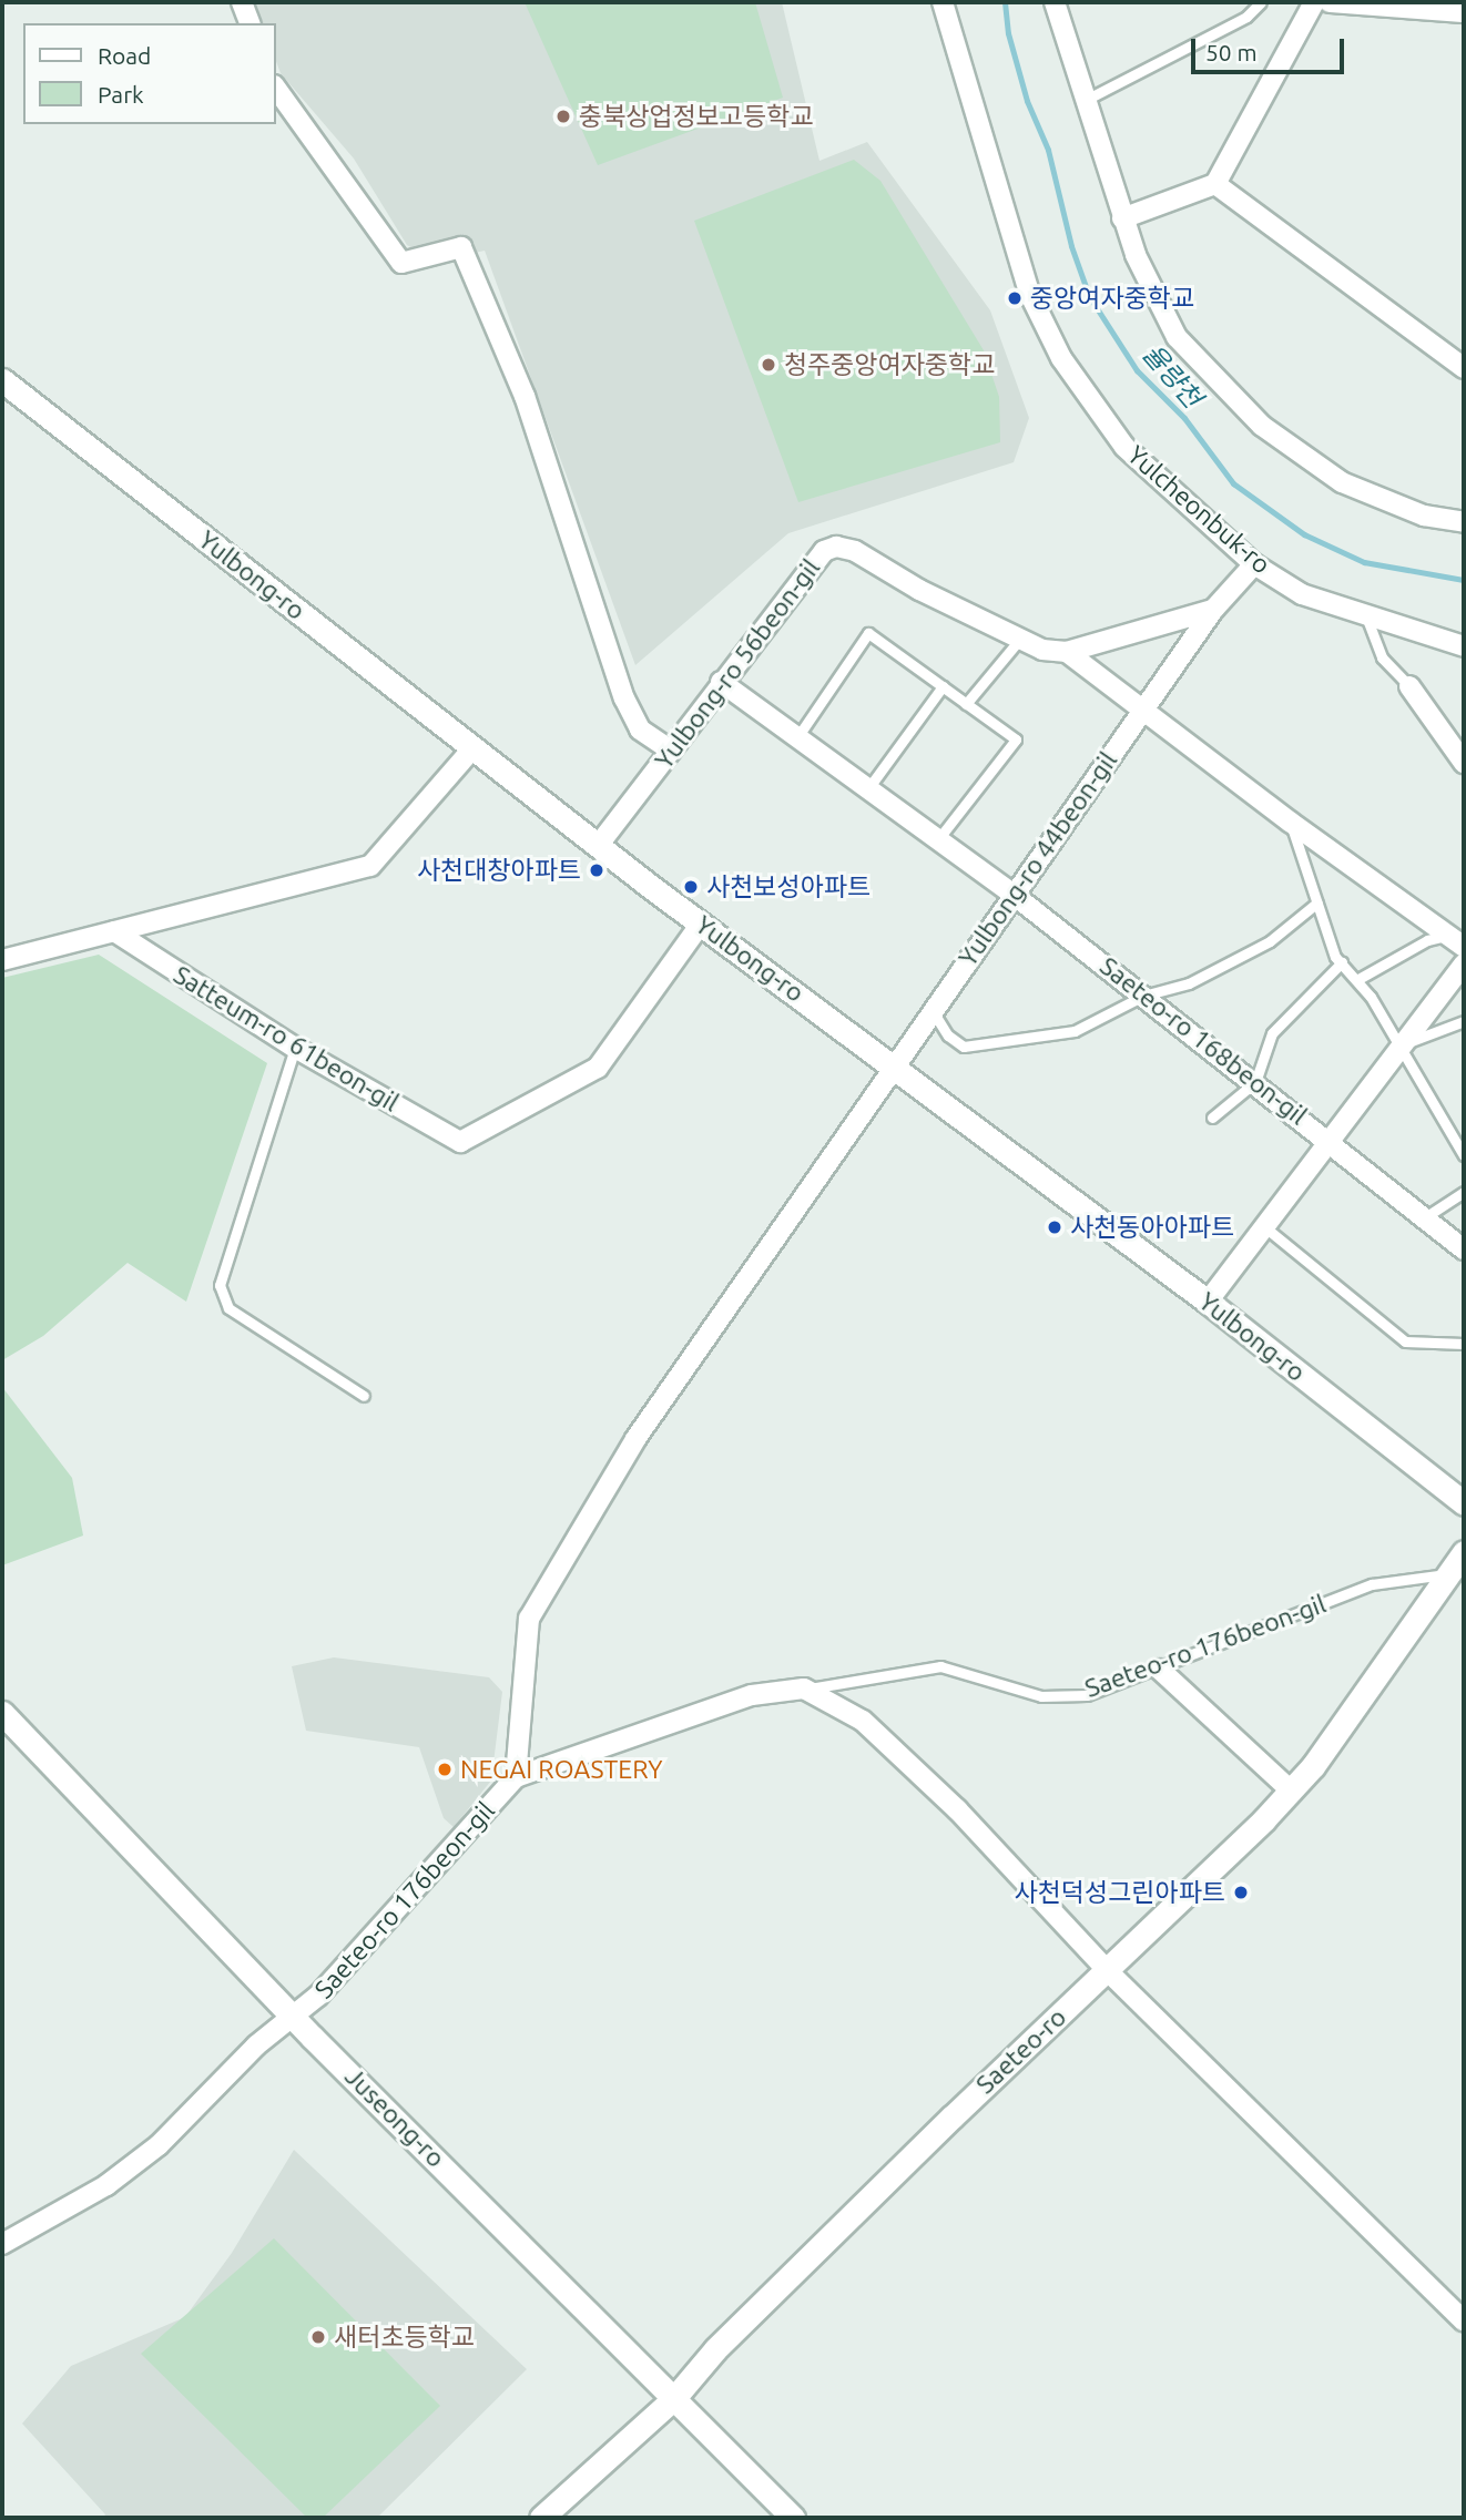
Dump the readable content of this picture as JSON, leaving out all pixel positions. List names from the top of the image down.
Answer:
{
  "streets": {
    "street": [
      "Yulcheonbuk-ro",
      "Yulbong-ro",
      "Yulbong-ro 56beon-gil",
      "Yulbong-ro 44beon-gil",
      "Satteum-ro 61beon-gil",
      "Saeteo-ro 168beon-gil",
      "Saeteo-ro 176beon-gil",
      "Saeteo-ro",
      "Juseong-ro"
    ]
  },
  "crossings": [
    ["Yulcheonbuk-ro", "Yulbong-ro 44beon-gil"],
    ["Yulbong-ro", "Yulbong-ro 56beon-gil"],
    ["Yulbong-ro", "Yulbong-ro 44beon-gil"],
    ["Yulbong-ro", "Satteum-ro 61beon-gil"],
    ["Yulbong-ro 56beon-gil", "Yulbong-ro 44beon-gil"],
    ["Yulbong-ro 56beon-gil", "Saeteo-ro 168beon-gil"],
    ["Yulbong-ro 44beon-gil", "Saeteo-ro 168beon-gil"],
    ["Yulbong-ro 44beon-gil", "Saeteo-ro 176beon-gil"],
    ["Saeteo-ro 176beon-gil", "Saeteo-ro"],
    ["Saeteo-ro 176beon-gil", "Juseong-ro"],
    ["Saeteo-ro", "Juseong-ro"]
  ],
  "water": ["율량천"],
  "places": [
    "충북상업정보고등학교",
    "중앙여자중학교",
    "청주중앙여자중학교",
    "사천대창아파트",
    "사천보성아파트",
    "사천동아아파트",
    "NEGAI ROASTERY",
    "사천덕성그린아파트",
    "새터초등학교"
  ],
  "legend": ["Road", "Park"],
  "scale_bar": "50 m"
}
